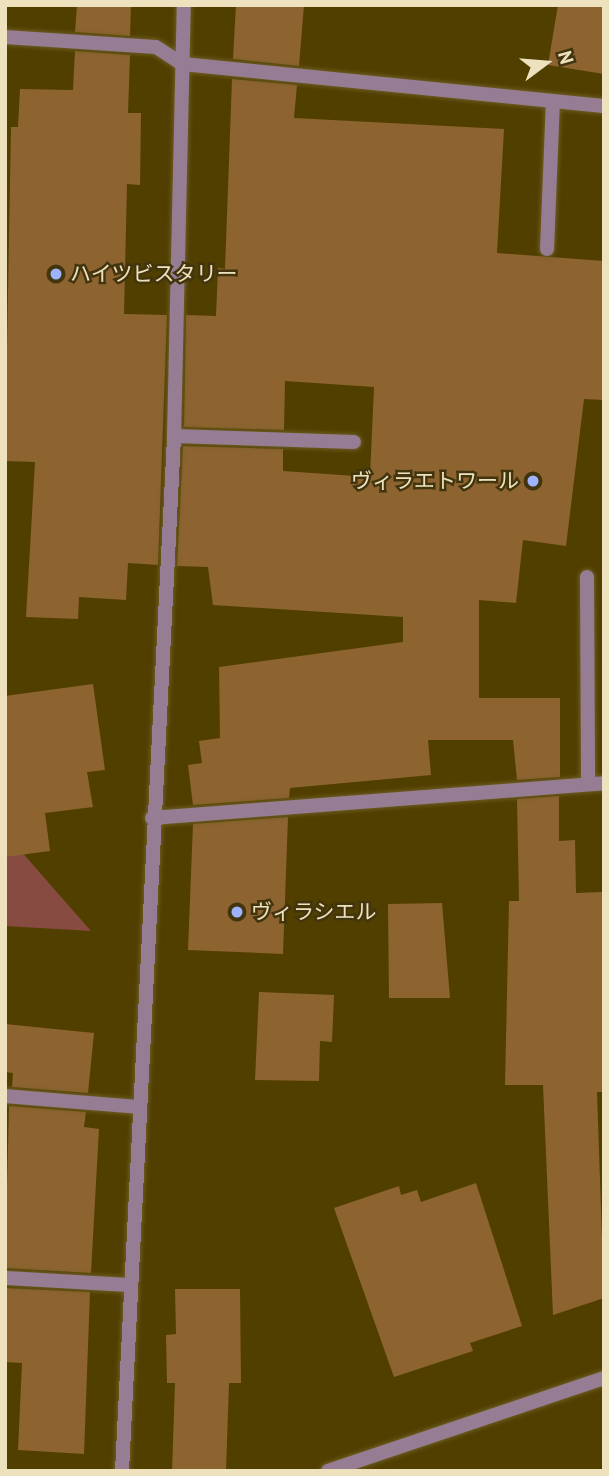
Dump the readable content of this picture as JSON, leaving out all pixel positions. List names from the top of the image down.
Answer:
{
  "places": ["ハイツビスタリー", "ヴィラエトワール", "ヴィラシエル"],
  "north": "right"
}
